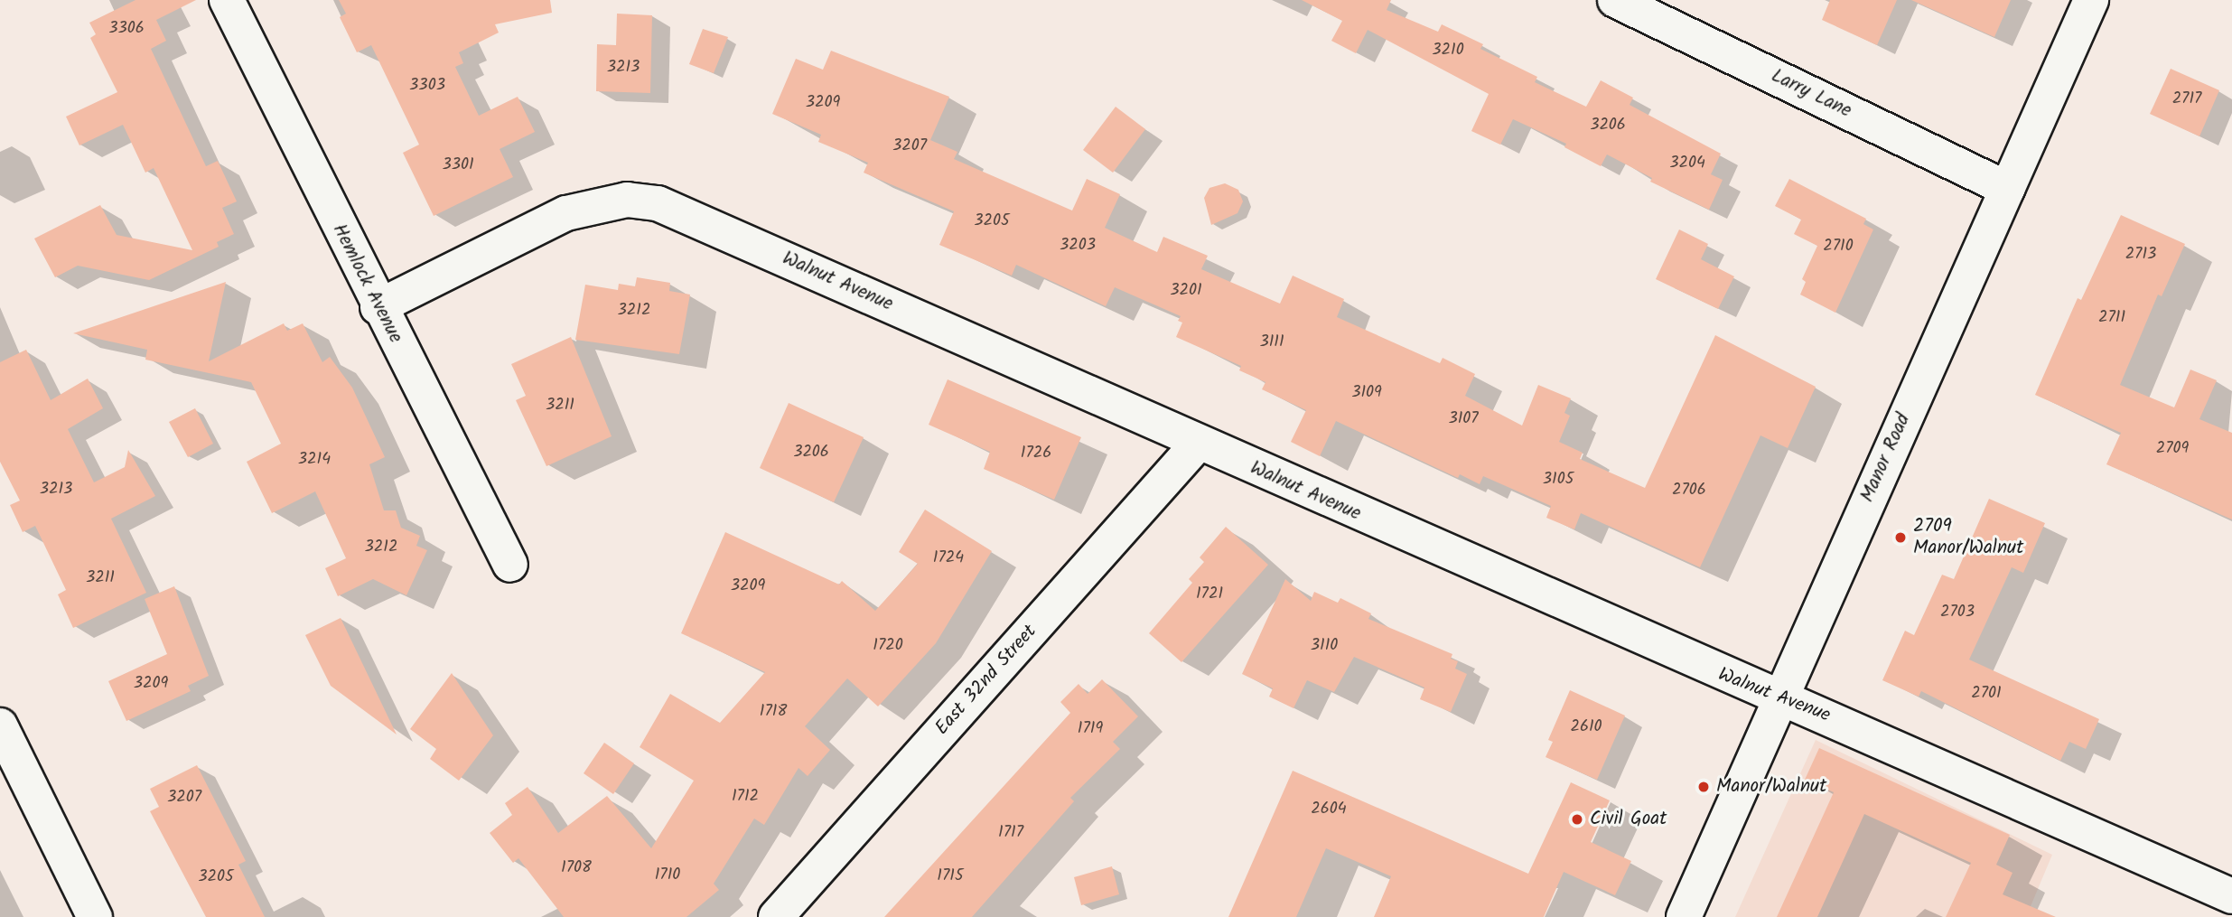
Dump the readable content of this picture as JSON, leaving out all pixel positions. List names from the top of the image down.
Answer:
{
  "streets": {
    "street": [
      "Larry Lane",
      "Walnut Avenue",
      "Hemlock Avenue",
      "Manor Road",
      "East 32nd Street"
    ]
  },
  "crossings": [
    ["Larry Lane", "Manor Road"],
    ["Walnut Avenue", "Hemlock Avenue"],
    ["Walnut Avenue", "Manor Road"],
    ["Walnut Avenue", "East 32nd Street"]
  ],
  "places": ["2709 Manor/Walnut", "Manor/Walnut", "Civil Goat"],
  "house_numbers": [
    "3306",
    "3210",
    "3213",
    "3303",
    "2717",
    "3209",
    "3206",
    "3207",
    "3204",
    "3301",
    "3205",
    "3203",
    "2710",
    "2713",
    "3201",
    "3212",
    "2711",
    "3111",
    "3109",
    "3211",
    "3107",
    "2709",
    "3206",
    "1726",
    "3214",
    "3105",
    "3213",
    "2706",
    "3212",
    "1724",
    "3211",
    "3209",
    "1721",
    "2703",
    "1720",
    "3110",
    "3209",
    "2701",
    "1718",
    "2610",
    "1719",
    "1712",
    "3207",
    "2604",
    "1717",
    "1708",
    "1710",
    "1715",
    "3205"
  ]
}
